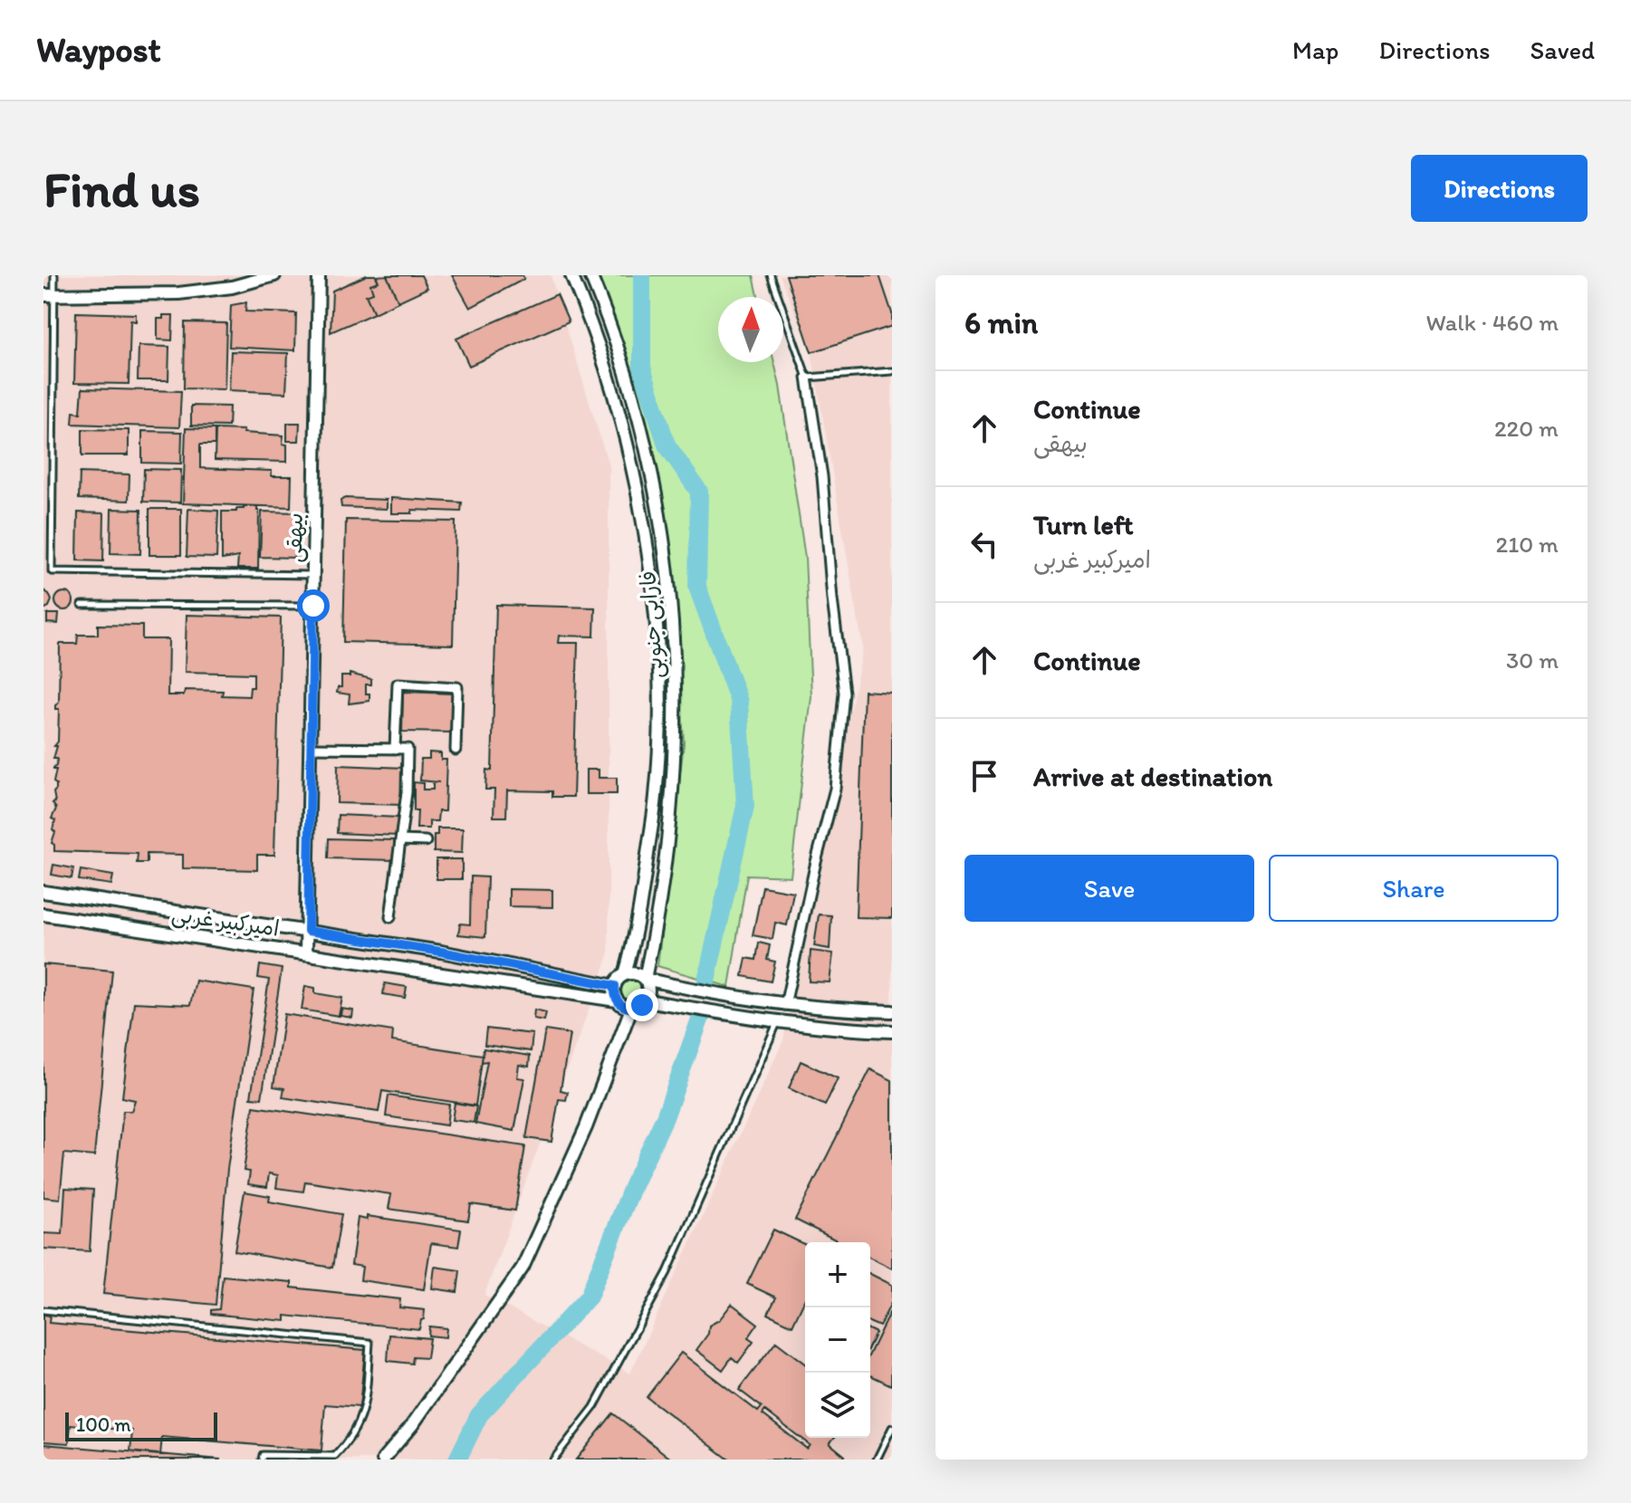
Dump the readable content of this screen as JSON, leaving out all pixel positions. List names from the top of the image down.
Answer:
{
  "streets": {
    "street": ["بیهقی", "فارابی جنوبی", "امیرکبیر غربی"]
  },
  "crossings": [
    ["بیهقی", "امیرکبیر غربی"],
    ["فارابی جنوبی", "امیرکبیر غربی"]
  ],
  "scale_bar": "100 m",
  "north": "top",
  "page": {
    "header": "Waypost",
    "nav": ["Map", "Directions", "Saved"],
    "buttons": [
      "Directions",
      ["Save", "Share"]
    ],
    "title": "Find us",
    "heading": ["6 min", "Walk · 460 m"],
    "list": [
      ["Continue", "بیهقی", "220 m"],
      ["Turn left", "امیرکبیر غربی", "210 m"],
      ["Continue", "30 m"],
      "Arrive at destination"
    ],
    "map_buttons": ["+", "−"],
    "scale": "100 m"
  }
}
